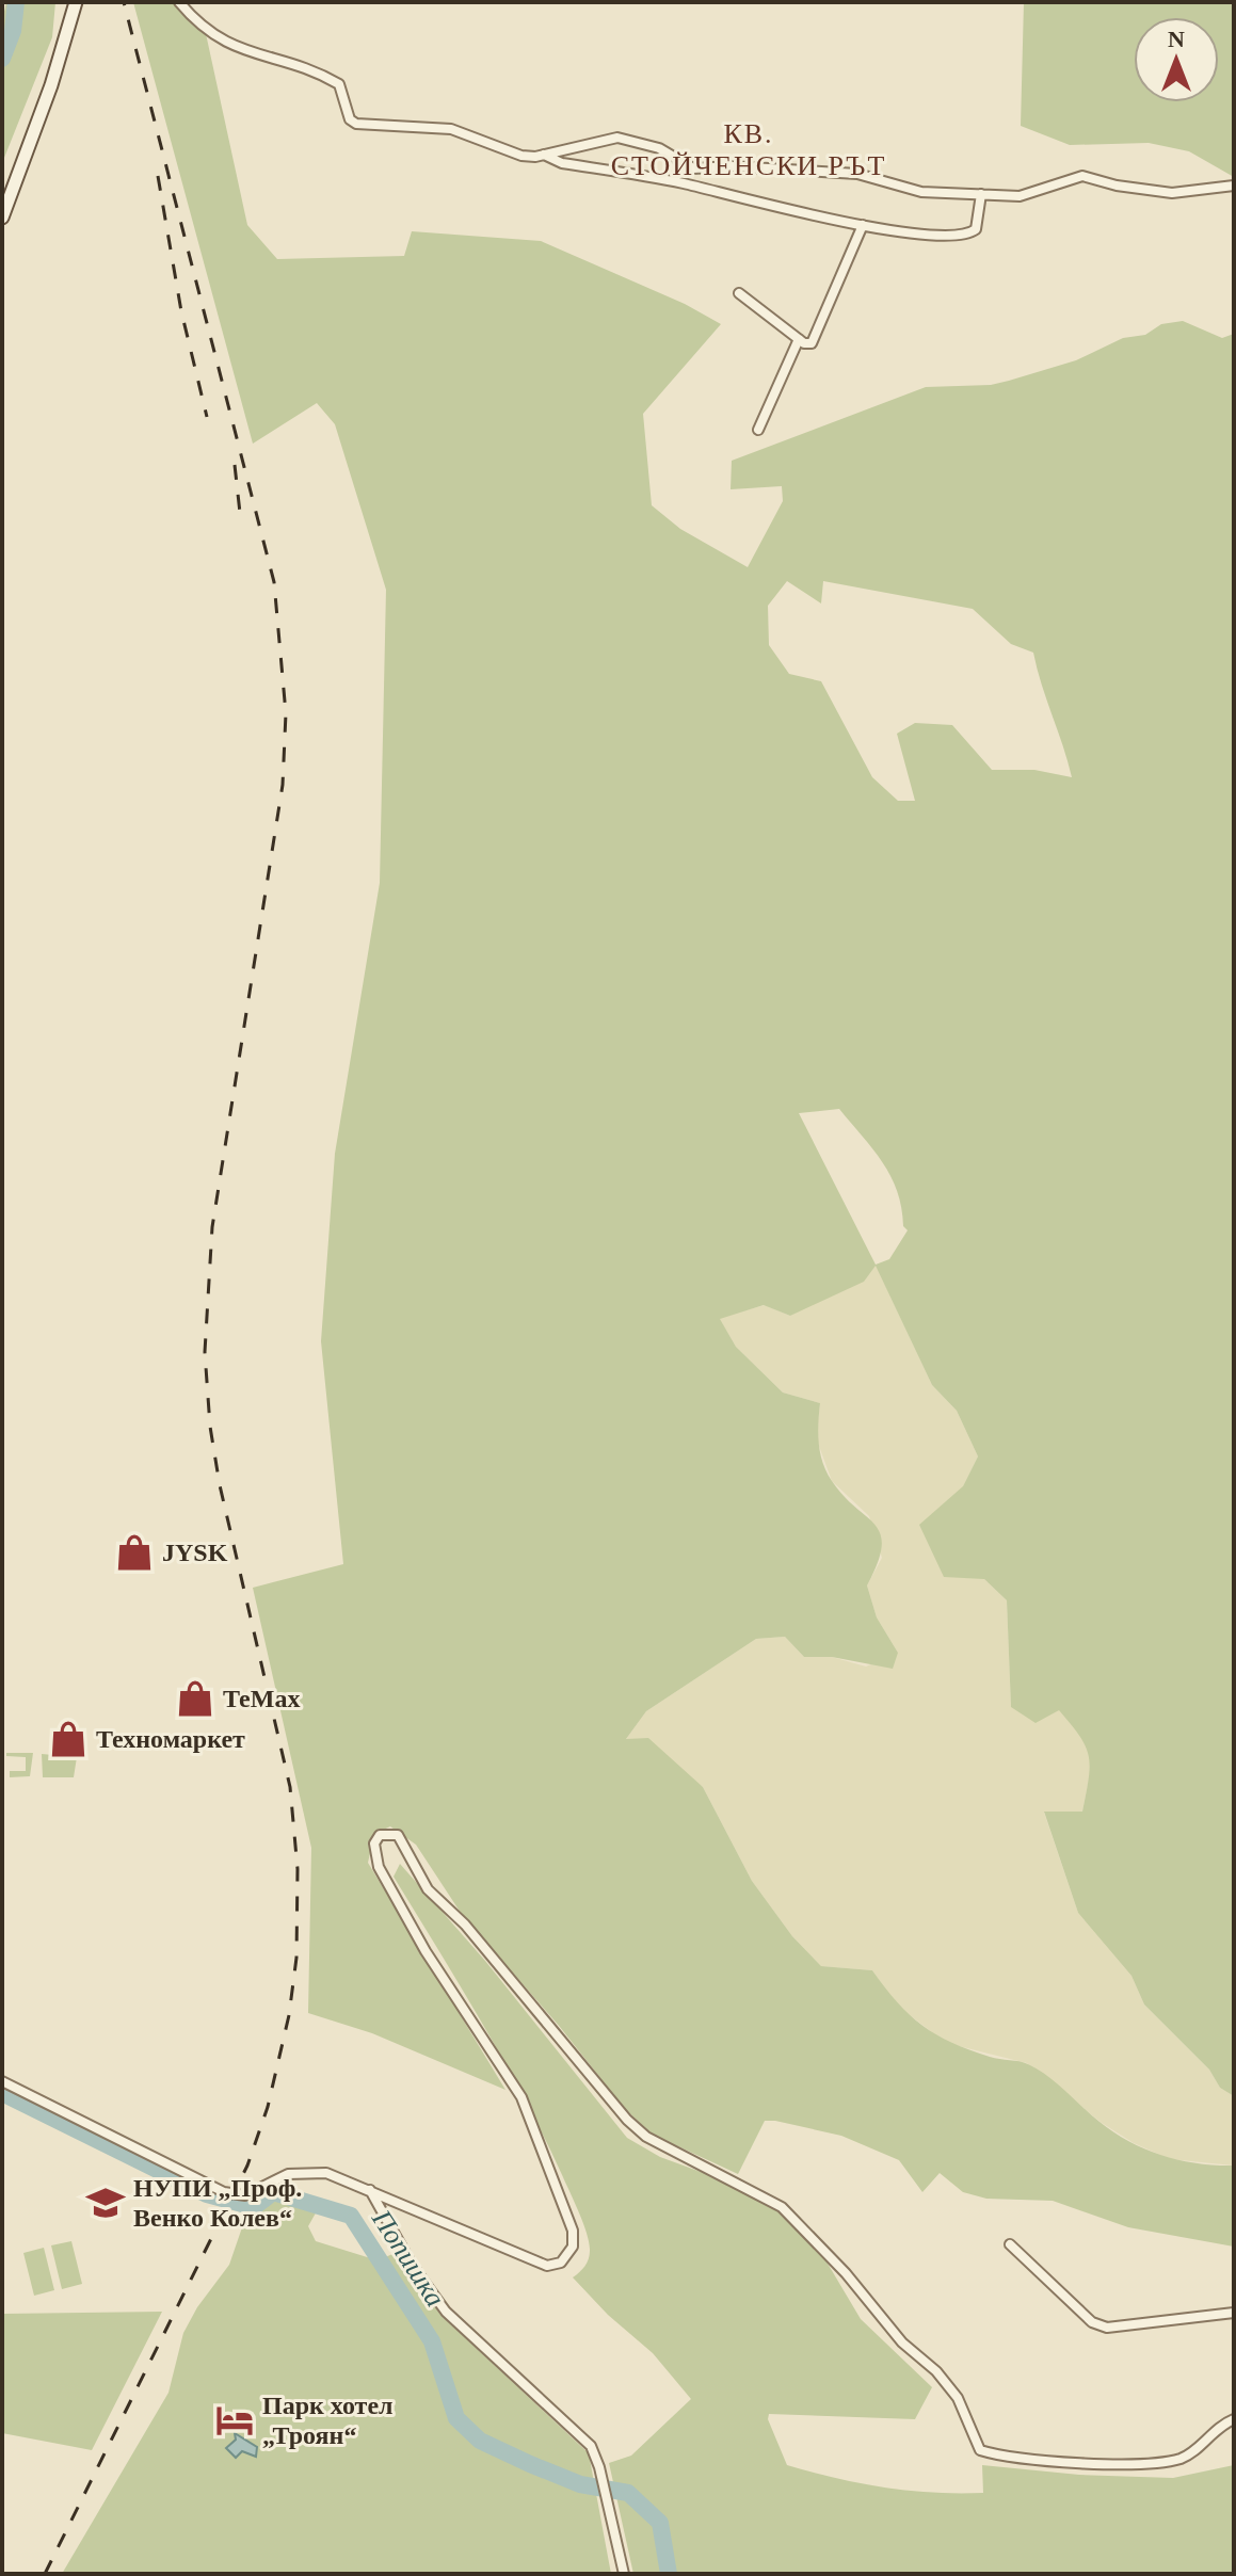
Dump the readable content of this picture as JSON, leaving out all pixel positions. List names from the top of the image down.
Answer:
{
  "districts": ["КВ. СТОЙЧЕНСКИ РЪТ"],
  "water": ["Попишка"],
  "places": {
    "shop": ["JYSK", "ТеМах", "Техномаркет"],
    "school or university": ["НУПИ „Проф. Венко Колев“"],
    "hotel": ["Парк хотел „Троян“"]
  },
  "north": "top"
}
